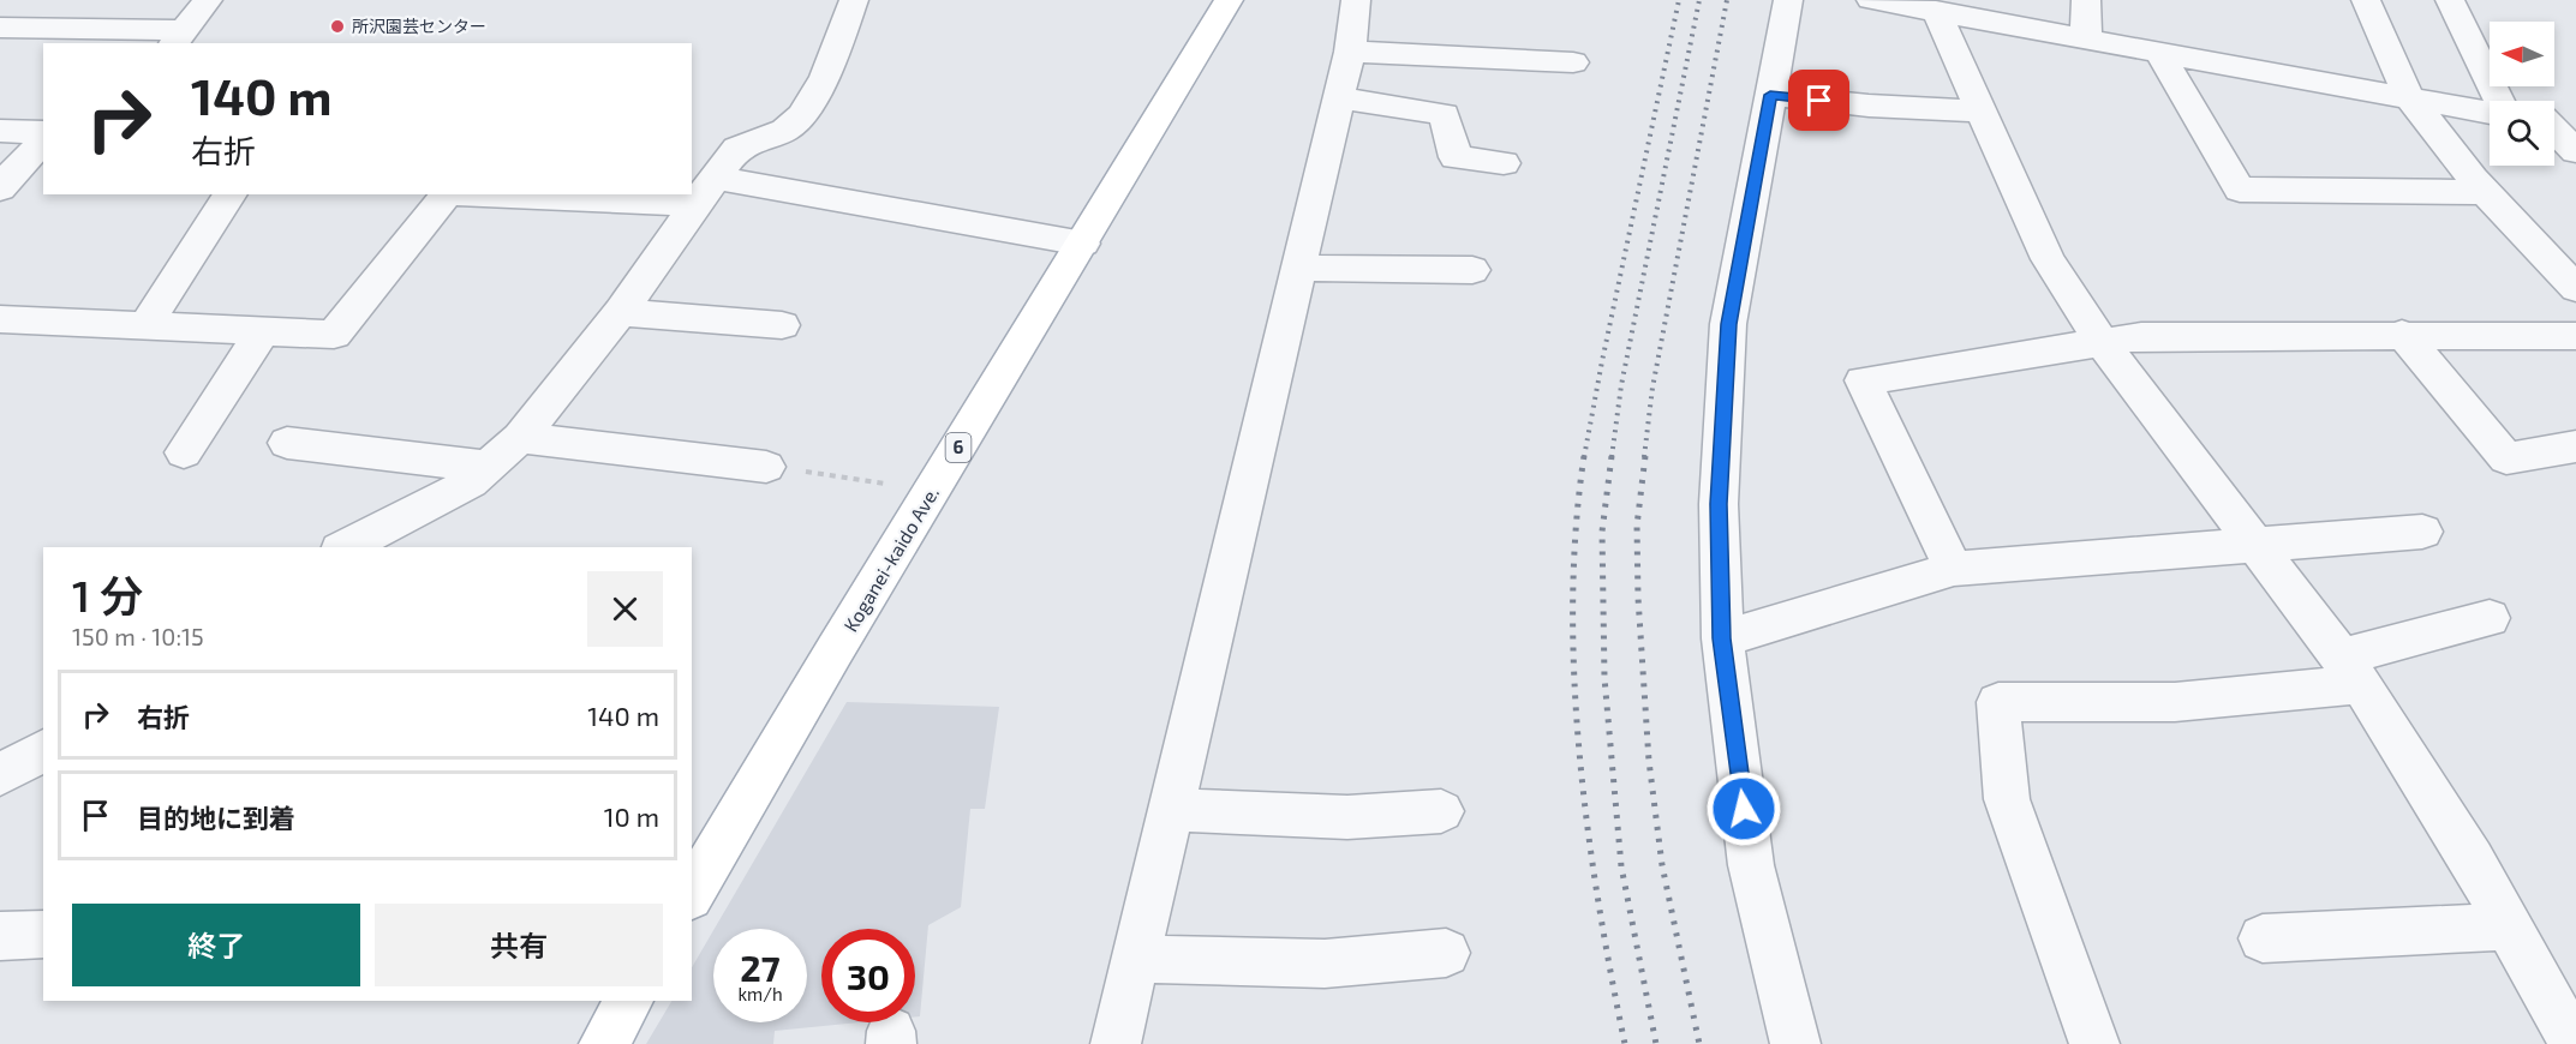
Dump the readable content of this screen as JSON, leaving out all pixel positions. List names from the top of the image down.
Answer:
{
  "streets": {
    "main road": ["6", "Koganei-kaido Ave."]
  },
  "places": ["所沢園芸センター"],
  "north": "left",
  "page": {
    "turn": ["140 m", "右折"],
    "heading": ["1 分", "150 m · 10:15"],
    "list": [
      {
        "name": "右折",
        "value": "140 m"
      },
      {
        "name": "目的地に到着",
        "value": "10 m"
      }
    ],
    "buttons": ["終了", "共有"],
    "speed": "27 km/h",
    "limit": "30"
  }
}
